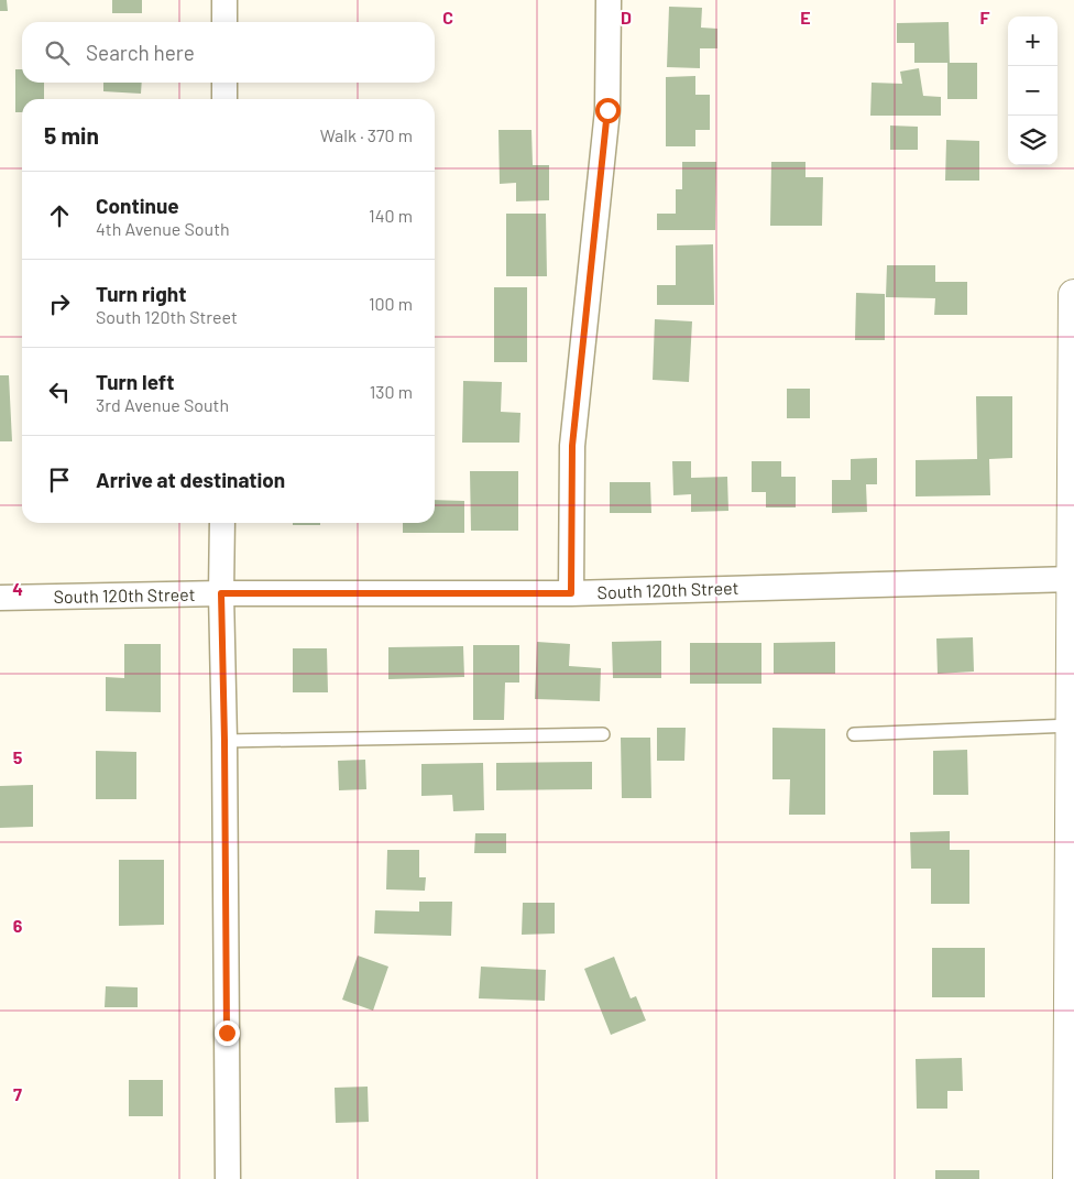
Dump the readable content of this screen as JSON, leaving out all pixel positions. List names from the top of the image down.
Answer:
{
  "streets": {
    "street": ["South 120th Street"]
  },
  "page": {
    "map_buttons": ["+", "−"],
    "search": "Search here",
    "heading": ["5 min", "Walk · 370 m"],
    "list": [
      ["Continue", "4th Avenue South", "140 m"],
      ["Turn right", "South 120th Street", "100 m"],
      ["Turn left", "3rd Avenue South", "130 m"],
      "Arrive at destination"
    ]
  },
  "grid": {
    "columns": [
      "C",
      "D",
      "E",
      "F"
    ],
    "rows": [
      "4",
      "5",
      "6",
      "7"
    ]
  }
}
